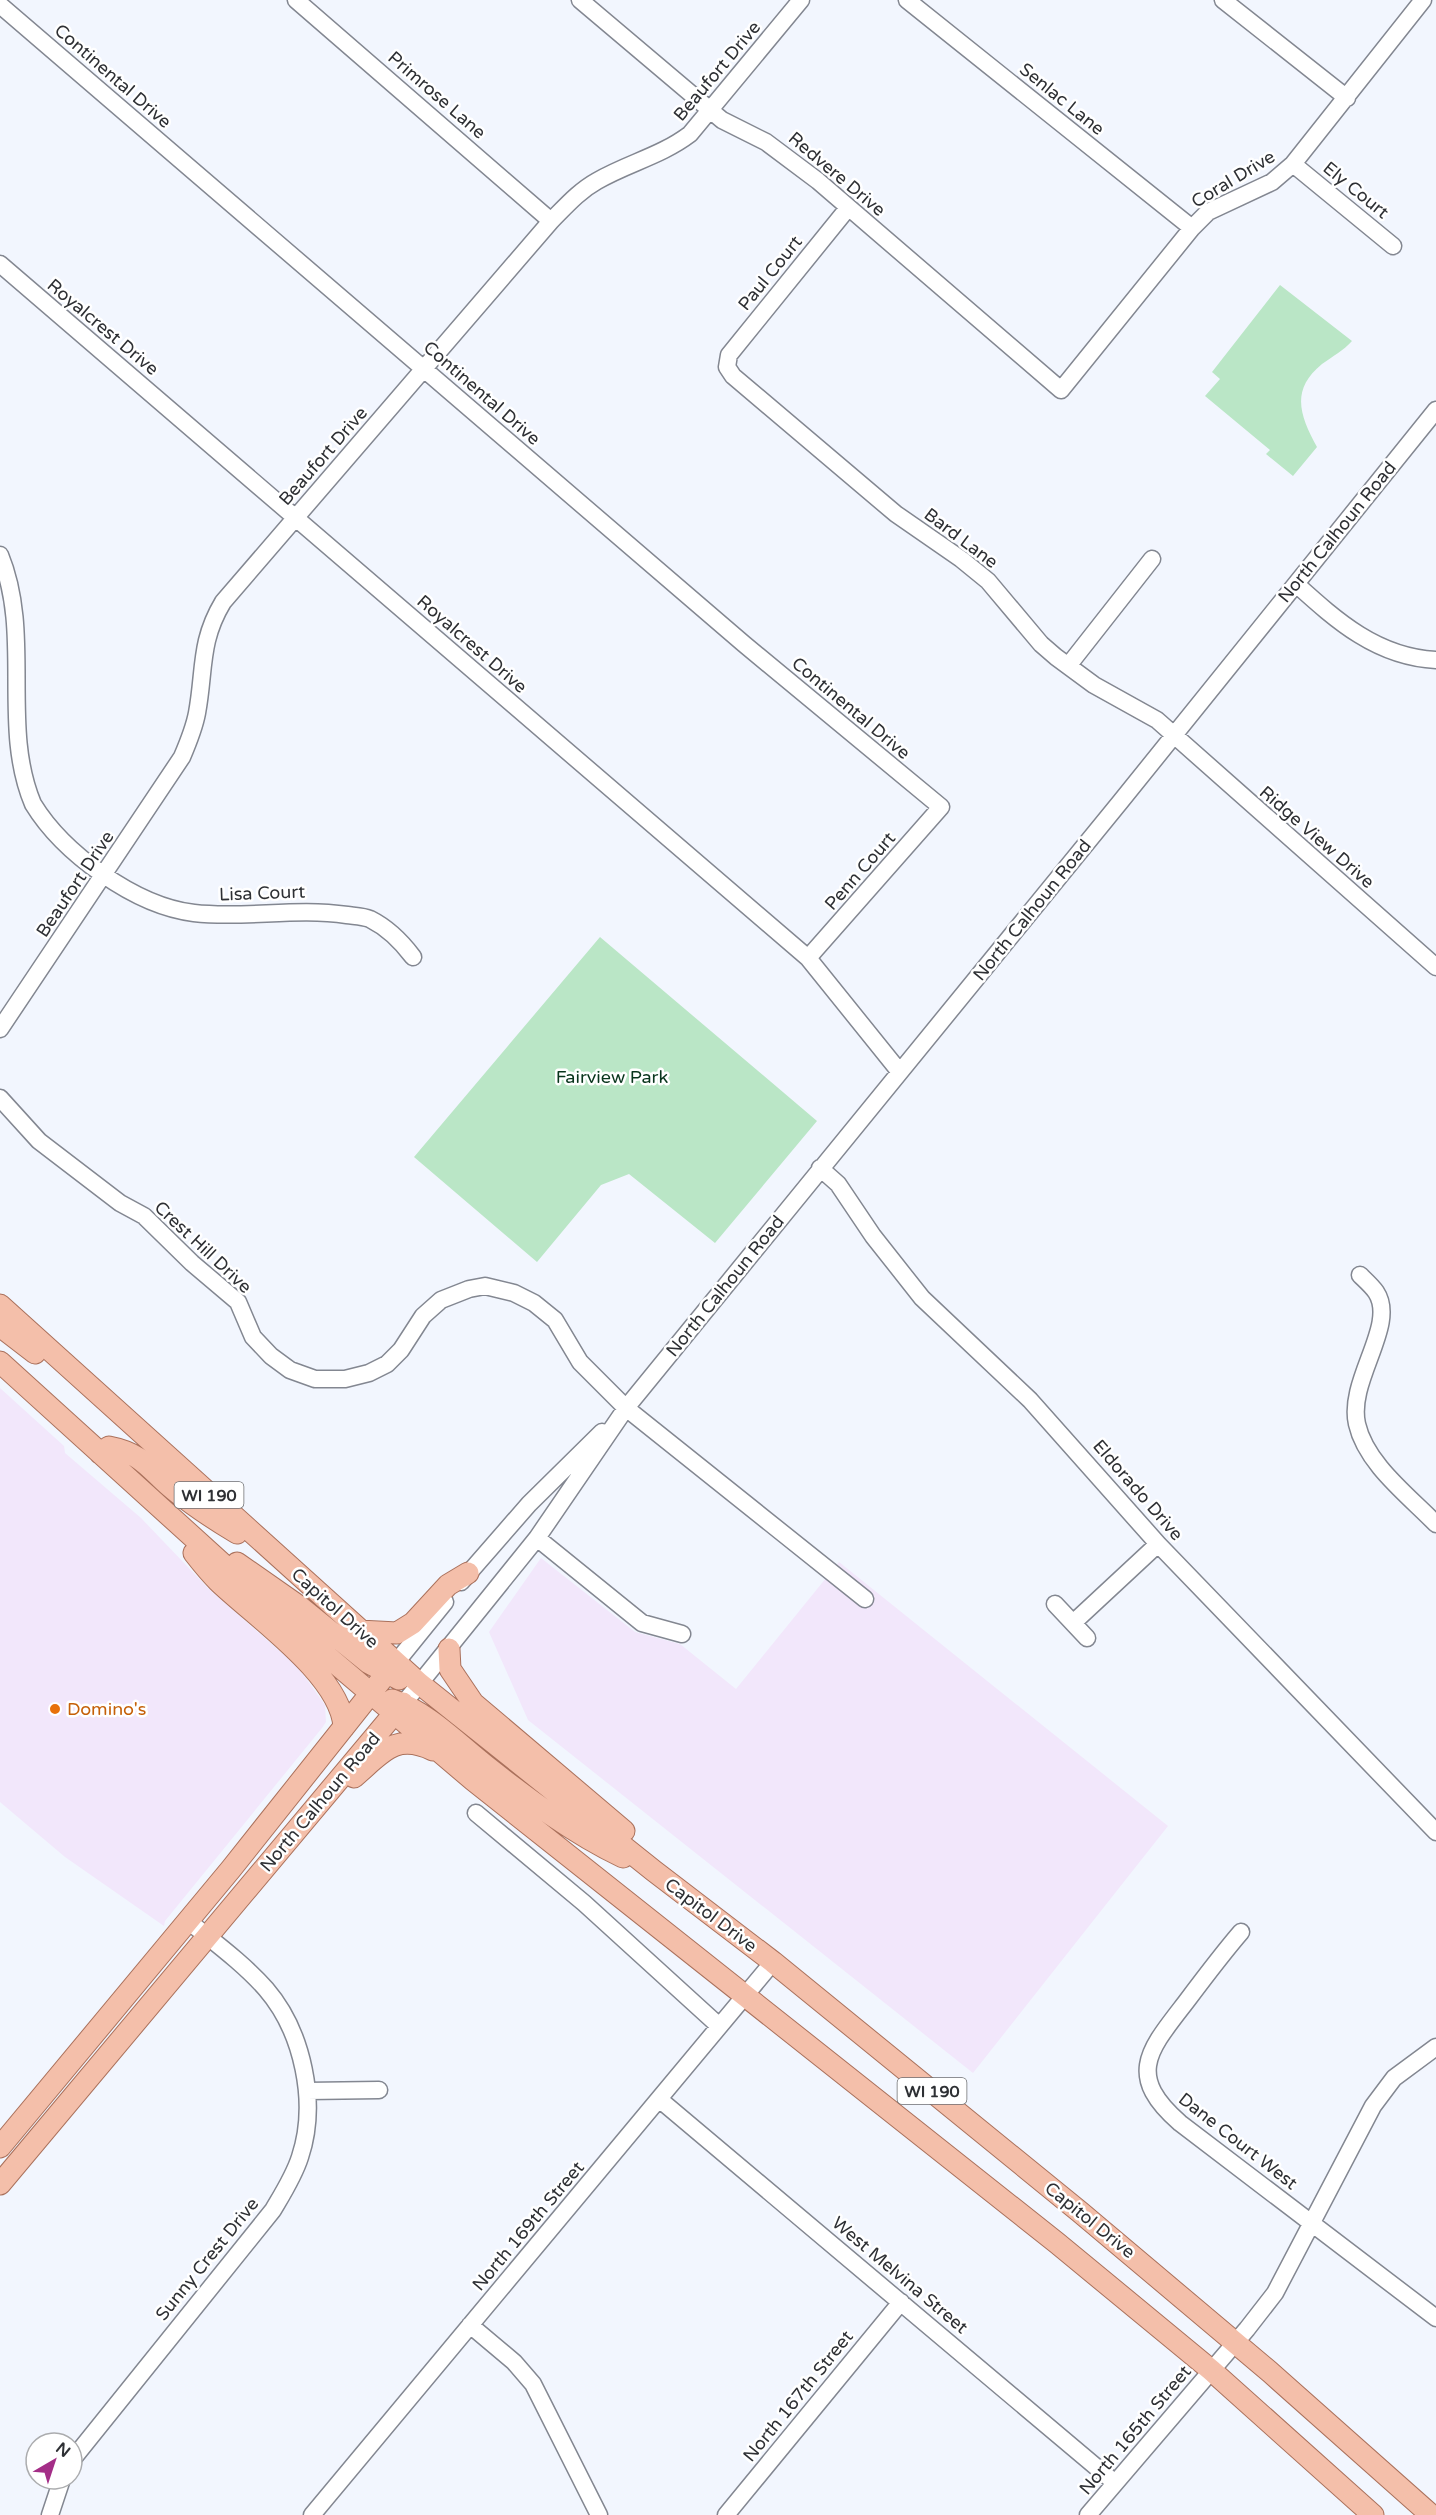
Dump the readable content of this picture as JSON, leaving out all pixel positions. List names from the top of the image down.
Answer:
{
  "streets": {
    "main road": ["North Calhoun Road", "WI 190", "Capitol Drive"],
    "street": [
      "Beaufort Drive",
      "Continental Drive",
      "Primrose Lane",
      "Senlac Lane",
      "Redvere Drive",
      "Coral Drive",
      "Ely Court",
      "Paul Court",
      "Royalcrest Drive",
      "Bard Lane",
      "Ridge View Drive",
      "Penn Court",
      "Lisa Court",
      "Crest Hill Drive",
      "Eldorado Drive",
      "Dane Court West",
      "North 169th Street",
      "Sunny Crest Drive",
      "West Melvina Street",
      "North 167th Street",
      "North 165th Street"
    ]
  },
  "crossings": [
    ["Beaufort Drive", "Continental Drive"],
    ["Beaufort Drive", "Primrose Lane"],
    ["Beaufort Drive", "Redvere Drive"],
    ["Beaufort Drive", "Royalcrest Drive"],
    ["Beaufort Drive", "Lisa Court"],
    ["Continental Drive", "Penn Court"],
    ["Senlac Lane", "Coral Drive"],
    ["Redvere Drive", "Coral Drive"],
    ["Redvere Drive", "Paul Court"],
    ["Coral Drive", "Ely Court"],
    ["Paul Court", "Bard Lane"],
    ["Royalcrest Drive", "North Calhoun Road"],
    ["Royalcrest Drive", "Penn Court"],
    ["North Calhoun Road", "Bard Lane"],
    ["North Calhoun Road", "Ridge View Drive"],
    ["North Calhoun Road", "Crest Hill Drive"],
    ["North Calhoun Road", "Eldorado Drive"],
    ["North Calhoun Road", "WI 190"],
    ["North Calhoun Road", "Capitol Drive"],
    ["North Calhoun Road", "Sunny Crest Drive"],
    ["Bard Lane", "Ridge View Drive"],
    ["WI 190", "North 169th Street"],
    ["WI 190", "North 165th Street"],
    ["Capitol Drive", "North 169th Street"],
    ["Capitol Drive", "North 165th Street"],
    ["Dane Court West", "North 165th Street"],
    ["North 169th Street", "West Melvina Street"],
    ["West Melvina Street", "North 167th Street"],
    ["West Melvina Street", "North 165th Street"]
  ],
  "parks": ["Fairview Park"],
  "places": ["Domino's"],
  "north": "top right"
}
